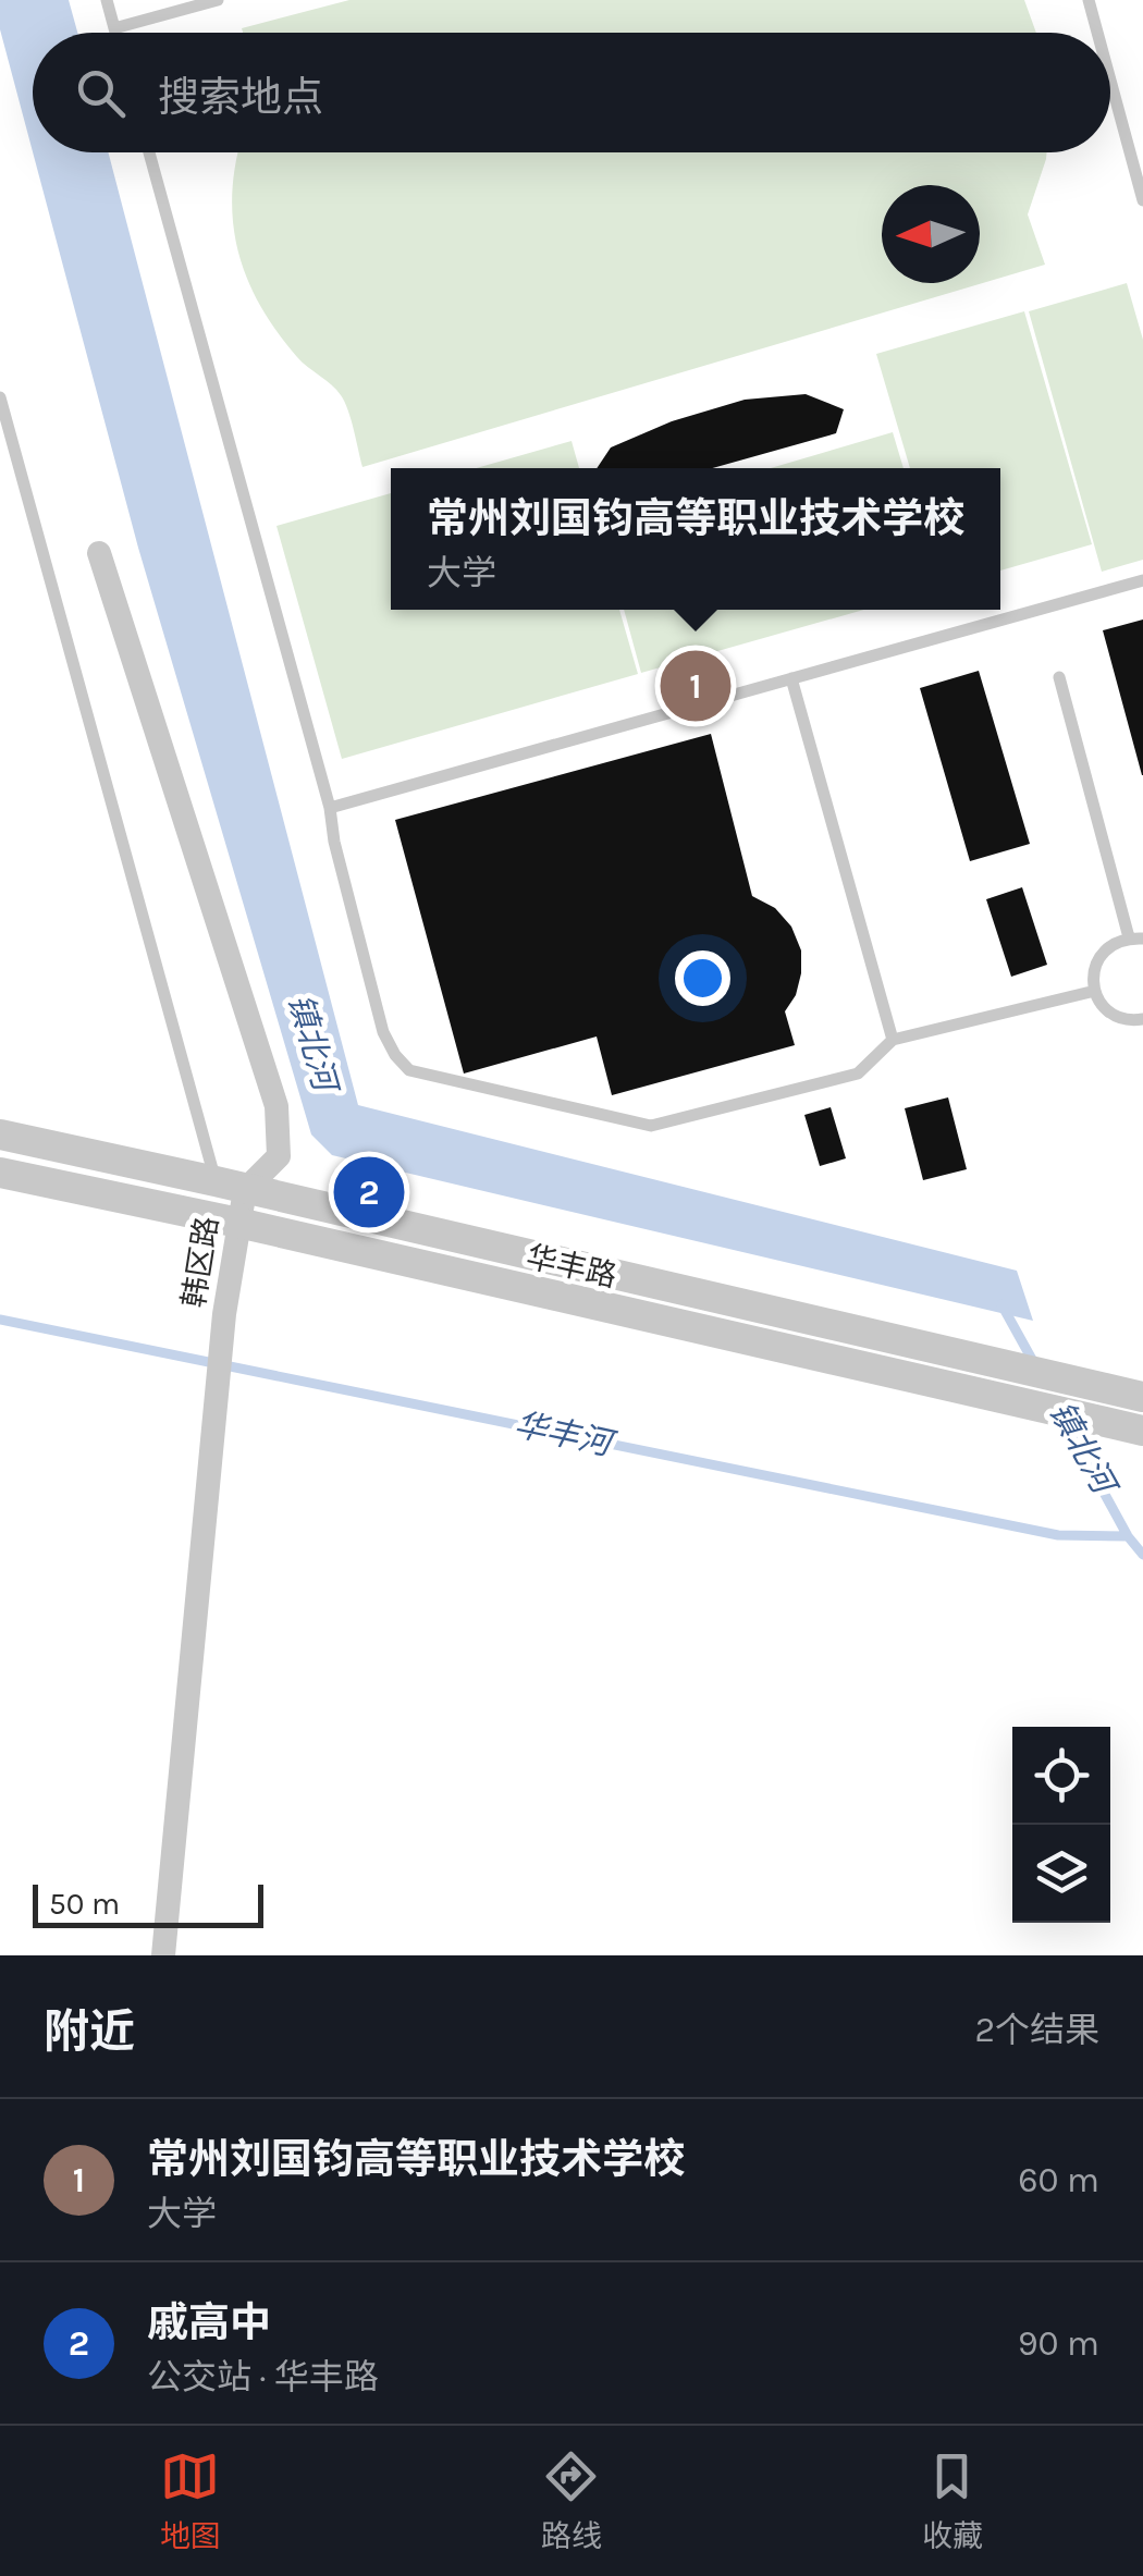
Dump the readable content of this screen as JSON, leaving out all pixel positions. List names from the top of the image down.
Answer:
{
  "streets": {
    "street": ["韩区路", "华丰路"]
  },
  "crossings": [
    ["韩区路", "华丰路"]
  ],
  "water": ["镇北河", "华丰河"],
  "scale_bar": "50 m",
  "north": "left",
  "page": {
    "search": "搜索地点",
    "popup": ["常州刘国钧高等职业技术学校", "大学"],
    "pins": ["1", "2"],
    "scale": "50 m",
    "heading": ["附近", "2个结果"],
    "list": [
      {
        "mark": "1",
        "name": "常州刘国钧高等职业技术学校",
        "note": "大学",
        "value": "60 m"
      },
      {
        "mark": "2",
        "name": "戚高中",
        "note": "公交站 · 华丰路",
        "value": "90 m"
      }
    ],
    "nav": ["地图", "路线", "收藏"]
  }
}
